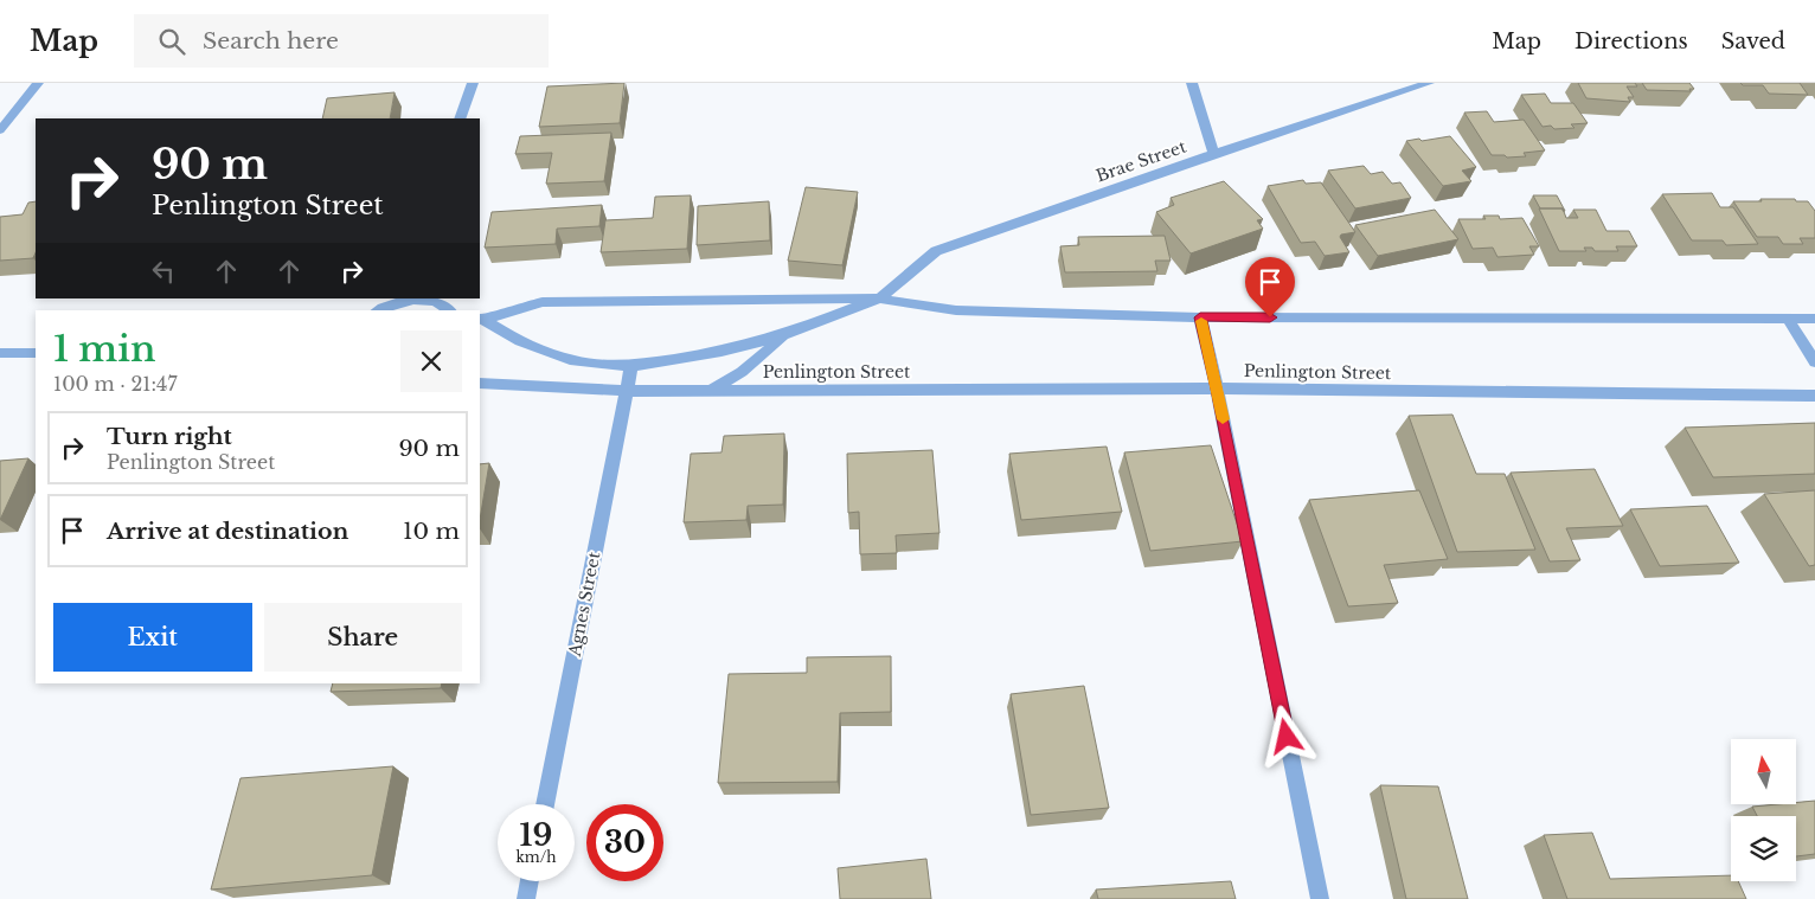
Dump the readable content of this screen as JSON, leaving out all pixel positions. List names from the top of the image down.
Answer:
{
  "streets": {
    "street": ["Brae Street", "Penlington Street", "Agnes Street"]
  },
  "crossings": [
    ["Brae Street", "Penlington Street"],
    ["Penlington Street", "Agnes Street"]
  ],
  "north": "top",
  "page": {
    "header": "Map",
    "search": "Search here",
    "nav": ["Map", "Directions", "Saved"],
    "turn": ["90 m", "Penlington Street"],
    "heading": ["1 min", "100 m · 21:47"],
    "list": [
      {
        "name": "Turn right",
        "note": "Penlington Street",
        "value": "90 m"
      },
      {
        "name": "Arrive at destination",
        "value": "10 m"
      }
    ],
    "buttons": ["Exit", "Share"],
    "speed": "19 km/h",
    "limit": "30"
  }
}
